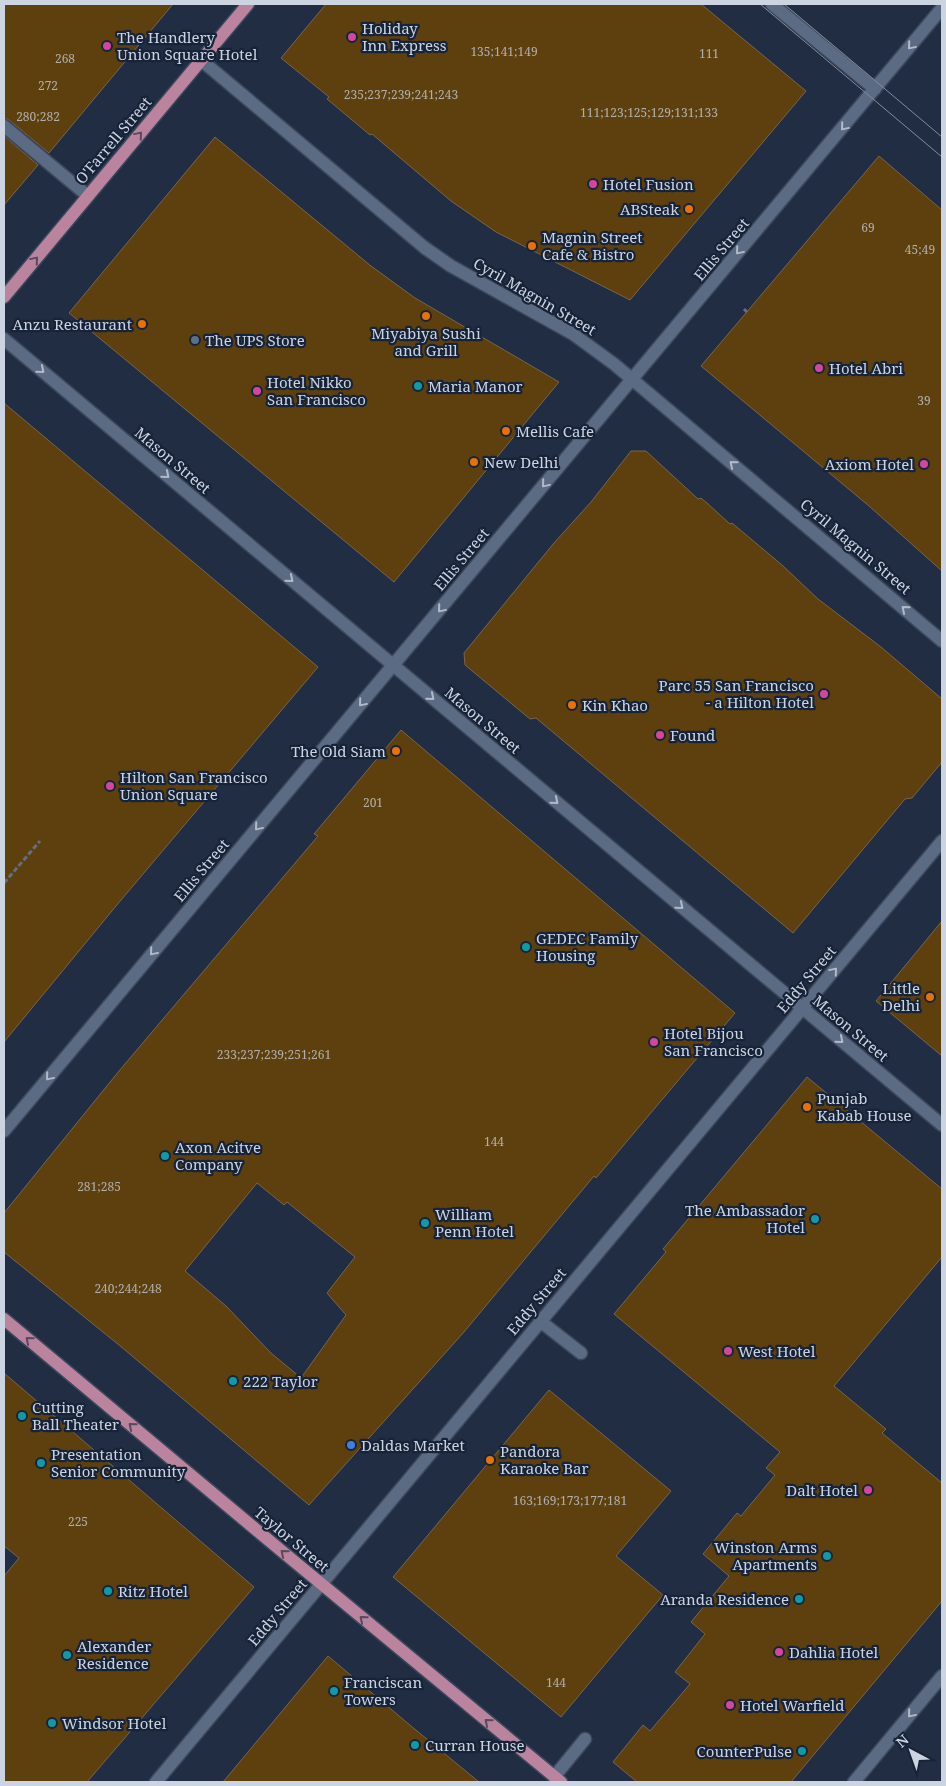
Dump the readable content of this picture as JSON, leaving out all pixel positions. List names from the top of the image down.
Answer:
{
  "streets": {
    "main road": ["O'Farrell Street", "Taylor Street"],
    "street": [
      "Ellis Street",
      "Cyril Magnin Street",
      "Mason Street",
      "Eddy Street"
    ]
  },
  "crossings": [
    ["O'Farrell Street", "Cyril Magnin Street"],
    ["Ellis Street", "Cyril Magnin Street"],
    ["Ellis Street", "Mason Street"],
    ["Mason Street", "Eddy Street"],
    ["Eddy Street", "Taylor Street"]
  ],
  "one_way": [
    "O'Farrell Street",
    "Ellis Street",
    "Cyril Magnin Street",
    "Mason Street",
    "Taylor Street"
  ],
  "places": [
    "Holiday Inn Express",
    "The Handlery Union Square Hotel",
    "Hotel Fusion",
    "ABSteak",
    "Magnin Street Cafe & Bistro",
    "Miyabiya Sushi and Grill",
    "Anzu Restaurant",
    "The UPS Store",
    "Hotel Abri",
    "Maria Manor",
    "Hotel Nikko San Francisco",
    "Mellis Cafe",
    "New Delhi",
    "Axiom Hotel",
    "Parc 55 San Francisco - a Hilton Hotel",
    "Kin Khao",
    "Found",
    "The Old Siam",
    "Hilton San Francisco Union Square",
    "GEDEC Family Housing",
    "Little Delhi",
    "Hotel Bijou San Francisco",
    "Punjab Kabab House",
    "Axon Acitve Company",
    "The Ambassador Hotel",
    "William Penn Hotel",
    "West Hotel",
    "222 Taylor",
    "Cutting Ball Theater",
    "Daldas Market",
    "Pandora Karaoke Bar",
    "Presentation Senior Community",
    "Dalt Hotel",
    "Winston Arms Apartments",
    "Ritz Hotel",
    "Aranda Residence",
    "Dahlia Hotel",
    "Alexander Residence",
    "Franciscan Towers",
    "Hotel Warfield",
    "Windsor Hotel",
    "Curran House",
    "CounterPulse"
  ],
  "house_numbers": [
    "135;141;149",
    "111",
    "268",
    "272",
    "235;237;239;241;243",
    "111;123;125;129;131;133",
    "280;282",
    "69",
    "45;49",
    "39",
    "201",
    "233;237;239;251;261",
    "144",
    "281;285",
    "240;244;248",
    "163;169;173;177;181",
    "225",
    "144"
  ],
  "north": "top left"
}
